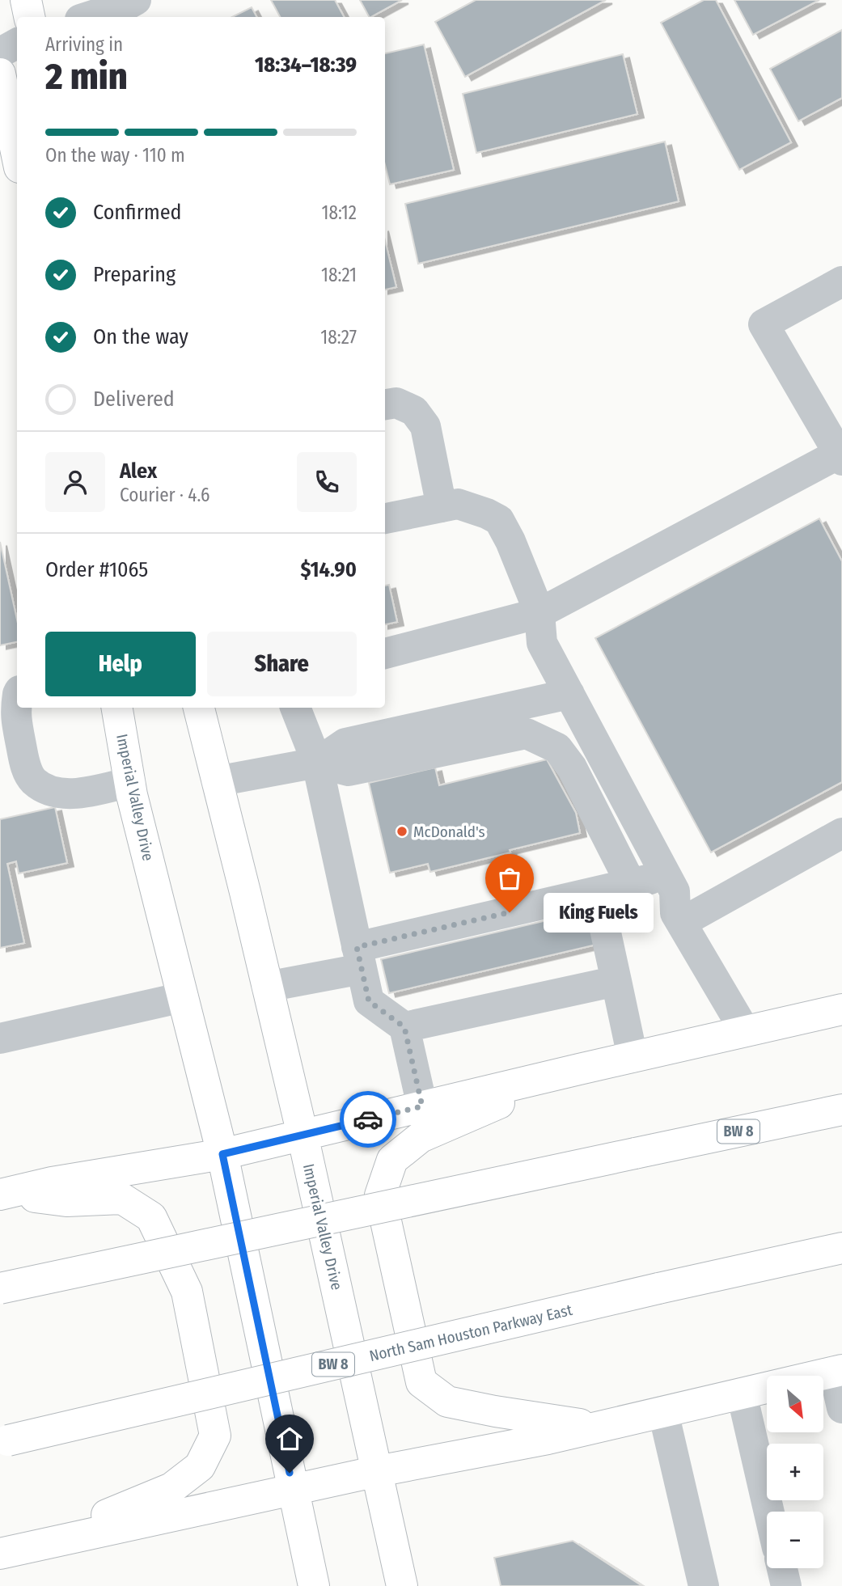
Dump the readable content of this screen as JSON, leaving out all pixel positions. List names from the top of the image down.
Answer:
{
  "streets": {
    "main road": ["Imperial Valley Drive", "BW 8", "North Sam Houston Parkway East"]
  },
  "places": ["McDonald's", "King Fuels"],
  "north": "bottom right",
  "page": {
    "heading": ["2 min", "Arriving in", "18:34–18:39"],
    "panel": [
      "Alex",
      "Courier · 4.6",
      "Order #1065",
      "$14.90"
    ],
    "bar": "On the way · 110 m",
    "list": [
      ["Confirmed", "18:12"],
      ["Preparing", "18:21"],
      ["On the way", "18:27"],
      "Delivered"
    ],
    "buttons": ["Help", "Share"],
    "bubble": "King Fuels",
    "map_buttons": ["+", "−"]
  }
}
